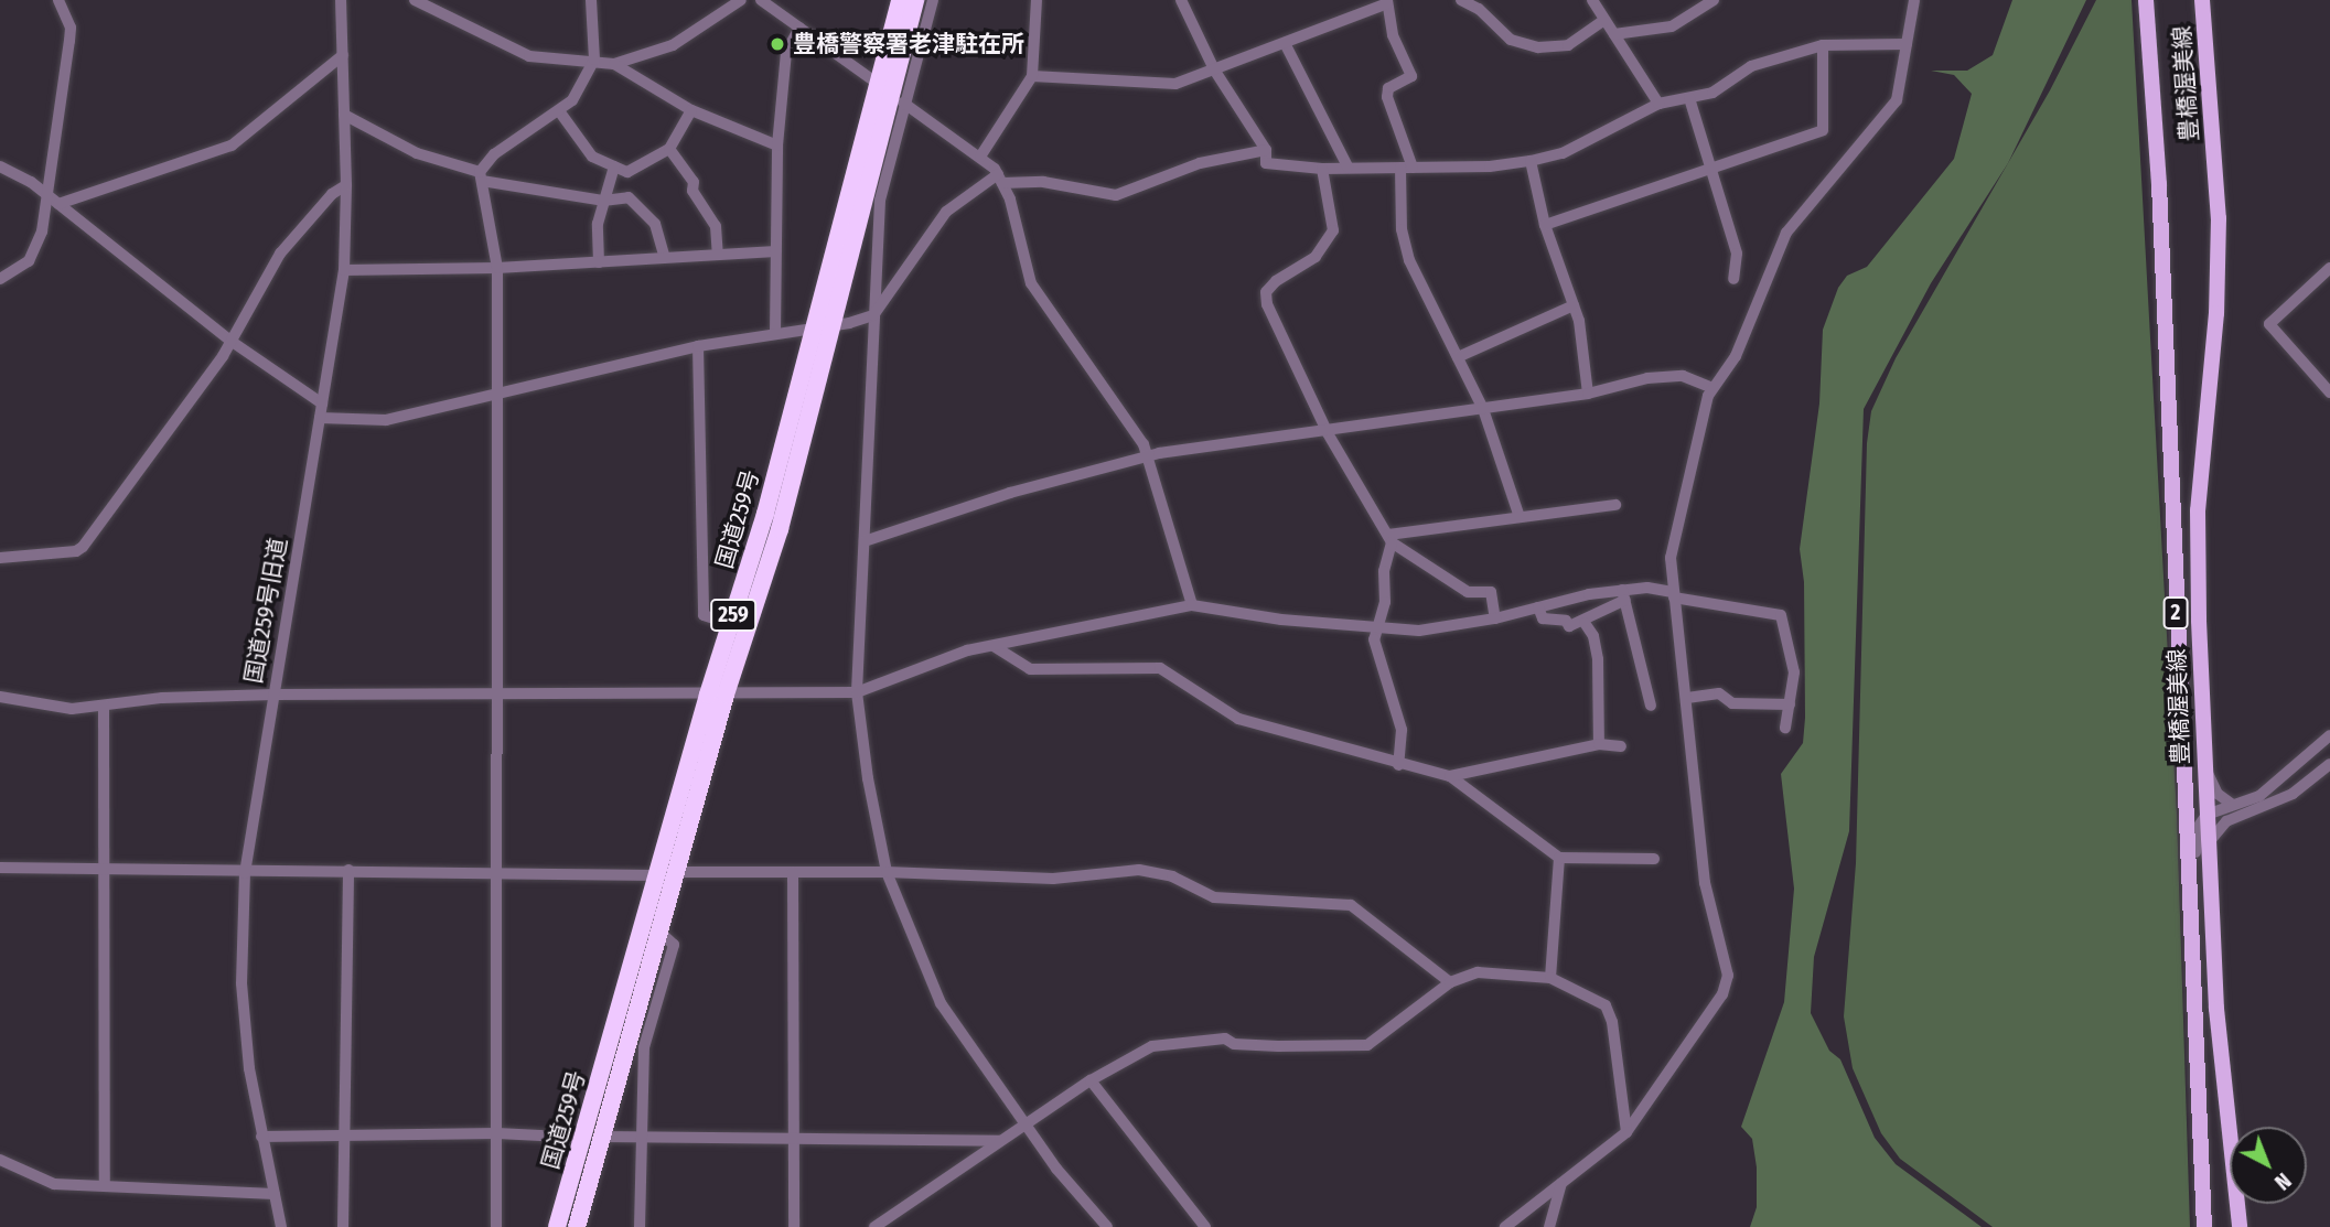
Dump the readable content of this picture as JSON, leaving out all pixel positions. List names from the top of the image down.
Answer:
{
  "streets": {
    "highway": ["国道259号", "259"],
    "main road": ["豊橋渥美線", "2"],
    "street": ["国道259号旧道"]
  },
  "places": ["豊橋警察署老津駐在所"],
  "north": "bottom right"
}
